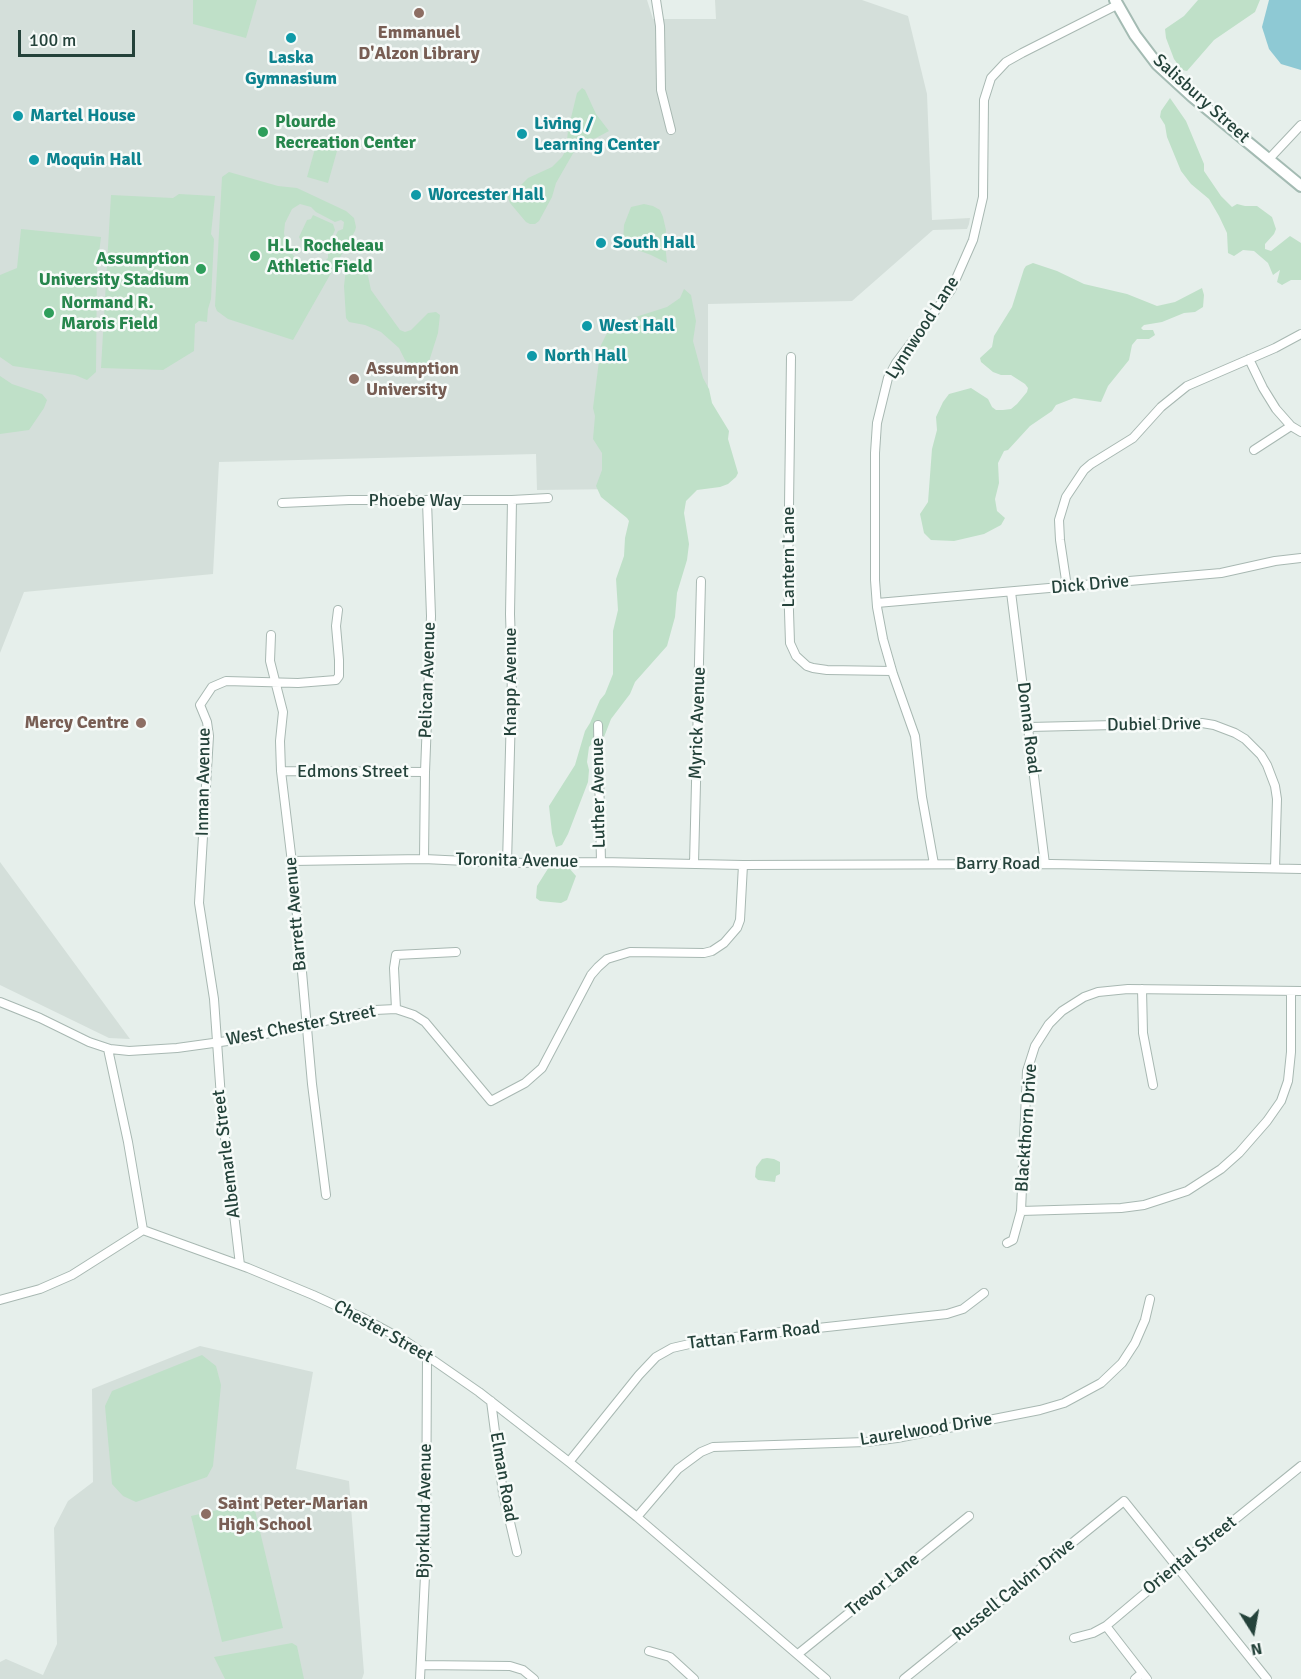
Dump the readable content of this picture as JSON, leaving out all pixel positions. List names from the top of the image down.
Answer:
{
  "streets": {
    "main road": ["Salisbury Street"],
    "street": [
      "Lynnwood Lane",
      "Phoebe Way",
      "Lantern Lane",
      "Dick Drive",
      "Pelican Avenue",
      "Knapp Avenue",
      "Myrick Avenue",
      "Dubiel Drive",
      "Donna Road",
      "Edmons Street",
      "Inman Avenue",
      "Luther Avenue",
      "Toronita Avenue",
      "Barry Road",
      "Barrett Avenue",
      "West Chester Street",
      "Blackthorn Drive",
      "Albemarle Street",
      "Chester Street",
      "Tattan Farm Road",
      "Laurelwood Drive",
      "Elman Road",
      "Bjorklund Avenue",
      "Oriental Street",
      "Trevor Lane",
      "Russell Calvin Drive"
    ]
  },
  "crossings": [
    ["Salisbury Street", "Lynnwood Lane"],
    ["Lynnwood Lane", "Lantern Lane"],
    ["Lynnwood Lane", "Dick Drive"],
    ["Lynnwood Lane", "Barry Road"],
    ["Phoebe Way", "Pelican Avenue"],
    ["Phoebe Way", "Knapp Avenue"],
    ["Dick Drive", "Donna Road"],
    ["Pelican Avenue", "Edmons Street"],
    ["Pelican Avenue", "Toronita Avenue"],
    ["Knapp Avenue", "Toronita Avenue"],
    ["Myrick Avenue", "Toronita Avenue"],
    ["Dubiel Drive", "Donna Road"],
    ["Dubiel Drive", "Barry Road"],
    ["Donna Road", "Barry Road"],
    ["Edmons Street", "Barrett Avenue"],
    ["Inman Avenue", "Barrett Avenue"],
    ["Inman Avenue", "West Chester Street"],
    ["Inman Avenue", "Albemarle Street"],
    ["Luther Avenue", "Toronita Avenue"],
    ["Toronita Avenue", "Barry Road"],
    ["Toronita Avenue", "Barrett Avenue"],
    ["Toronita Avenue", "West Chester Street"],
    ["Barry Road", "West Chester Street"],
    ["Barrett Avenue", "West Chester Street"],
    ["West Chester Street", "Albemarle Street"],
    ["Albemarle Street", "Chester Street"],
    ["Chester Street", "Tattan Farm Road"],
    ["Chester Street", "Laurelwood Drive"],
    ["Chester Street", "Elman Road"],
    ["Chester Street", "Bjorklund Avenue"],
    ["Chester Street", "Trevor Lane"],
    ["Oriental Street", "Russell Calvin Drive"]
  ],
  "places": [
    "Emmanuel D'Alzon Library",
    "Laska Gymnasium",
    "Martel House",
    "Plourde Recreation Center",
    "Living / Learning Center",
    "Moquin Hall",
    "Worcester Hall",
    "South Hall",
    "H.L. Rocheleau Athletic Field",
    "Assumption University Stadium",
    "Normand R. Marois Field",
    "West Hall",
    "North Hall",
    "Assumption University",
    "Mercy Centre",
    "Saint Peter-Marian High School"
  ],
  "scale_bar": "100 m",
  "north": "bottom"
}
